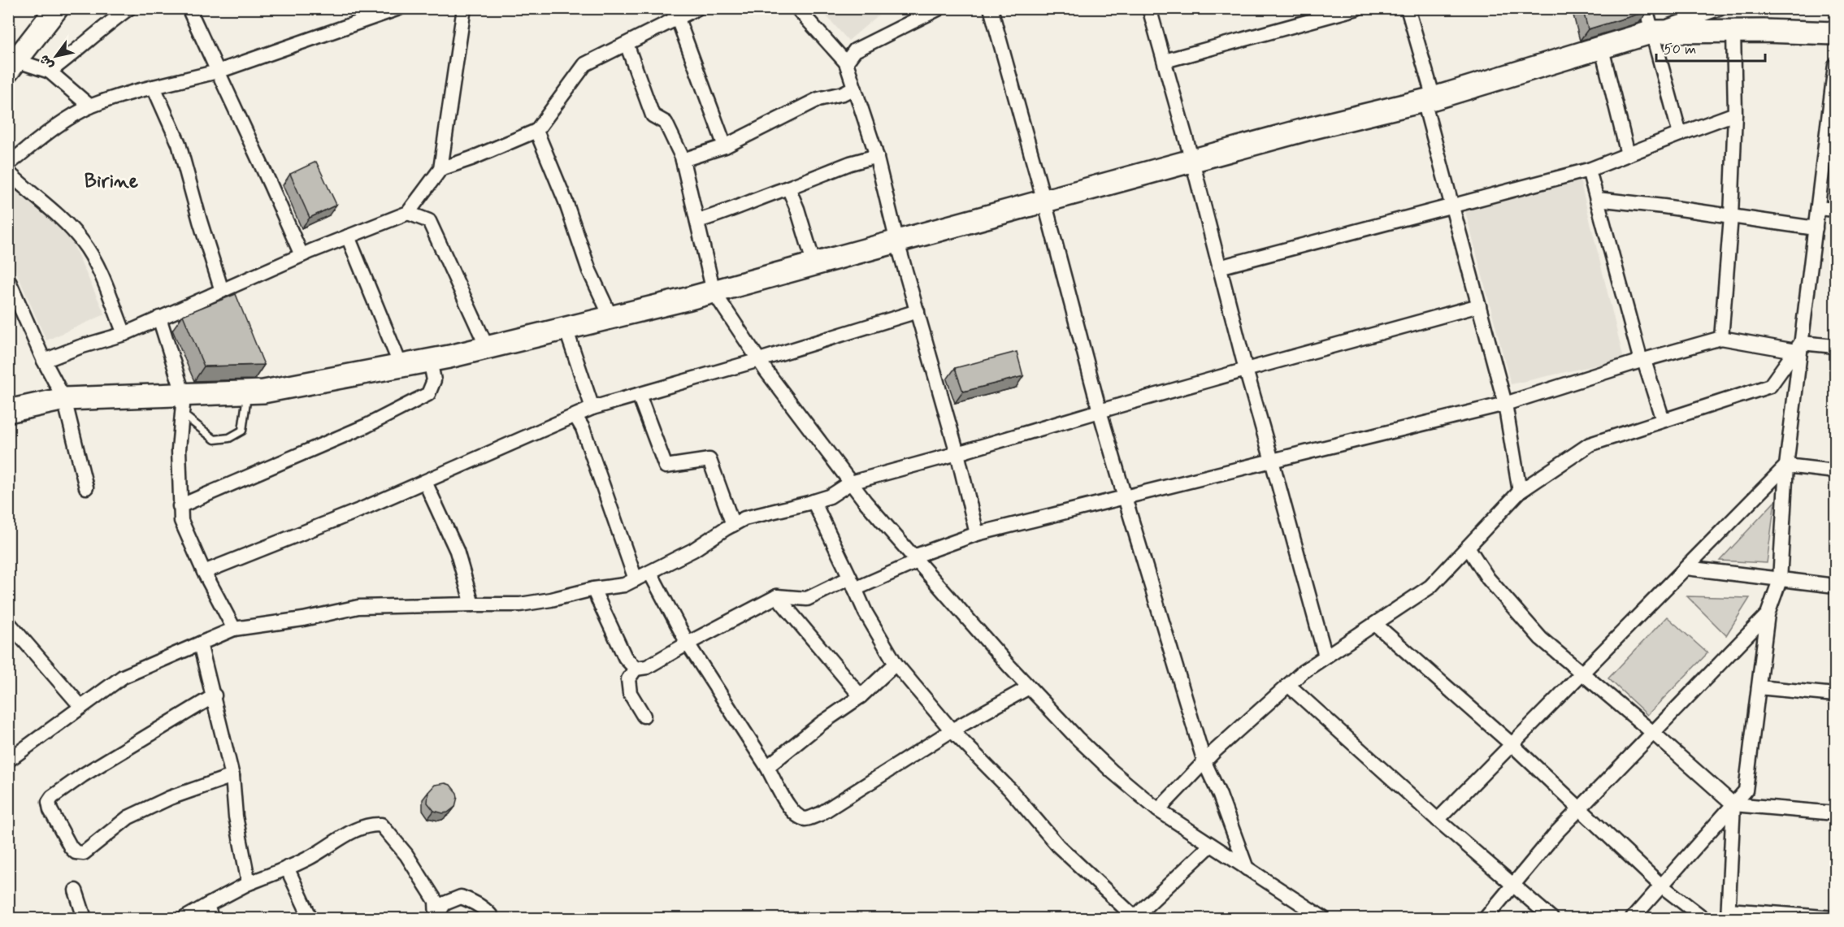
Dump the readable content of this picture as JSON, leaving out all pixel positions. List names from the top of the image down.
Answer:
{
  "districts": ["Birine"],
  "scale_bar": "50 m",
  "north": "bottom left"
}
